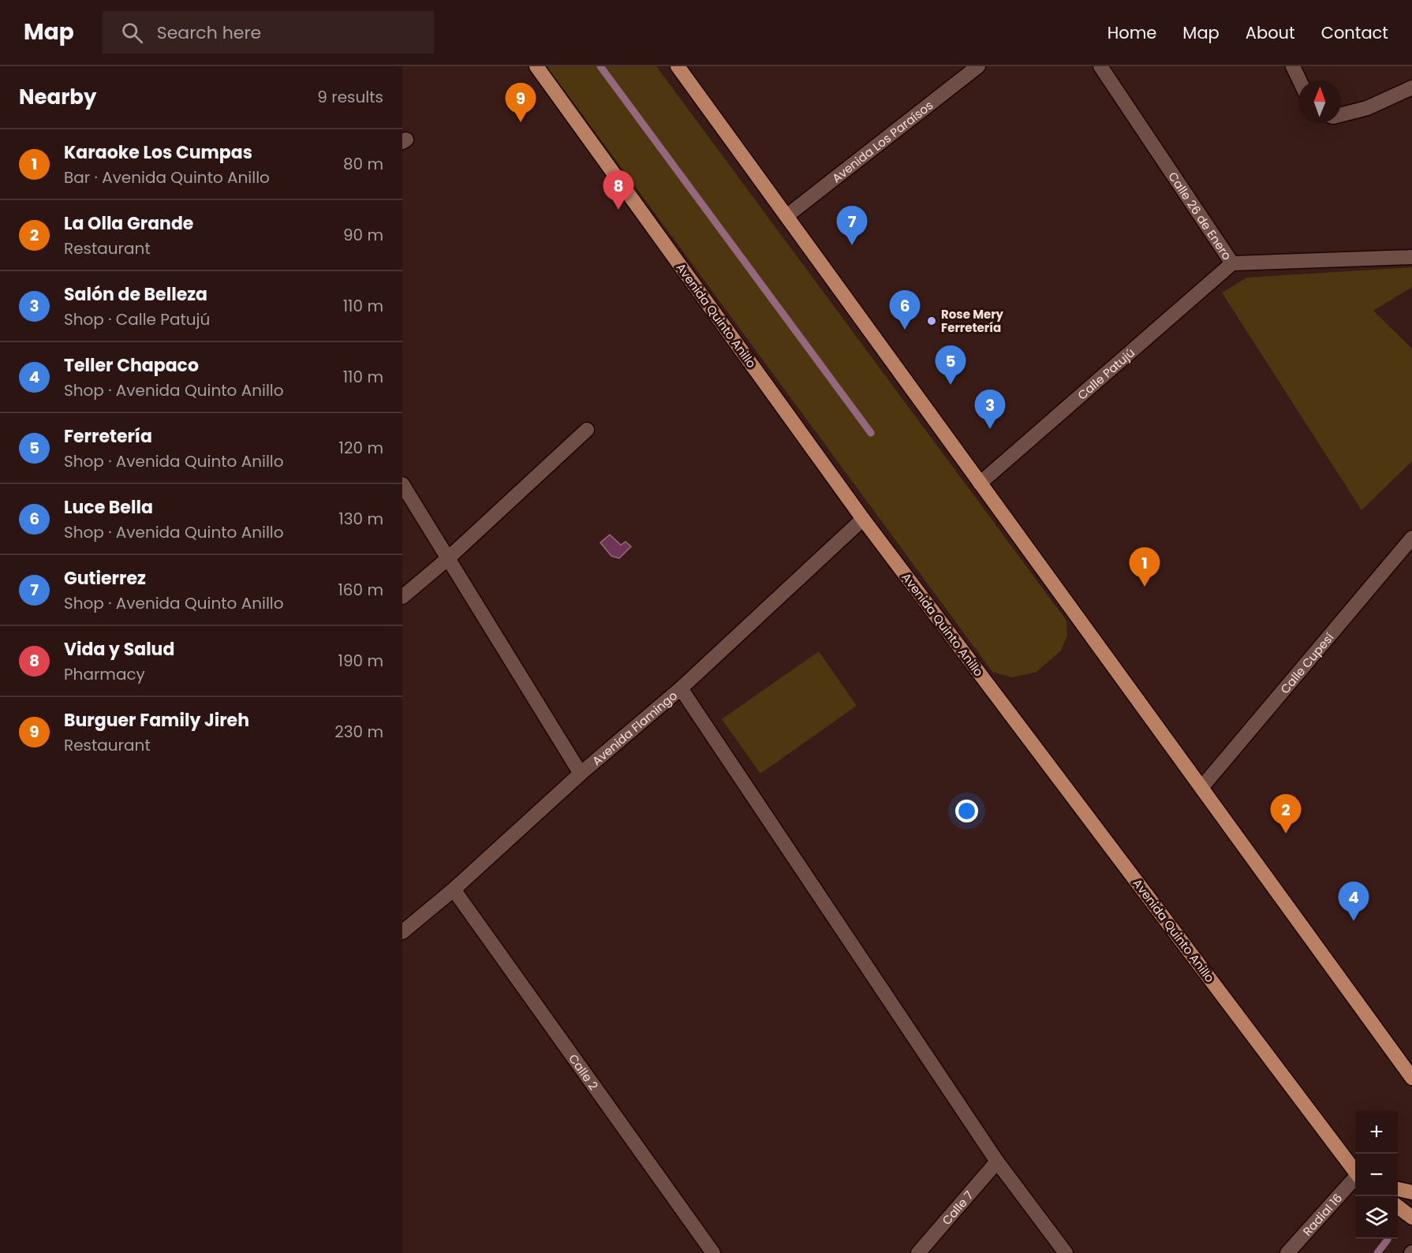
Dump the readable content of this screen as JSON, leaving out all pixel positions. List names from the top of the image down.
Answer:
{
  "streets": {
    "main road": ["Avenida Quinto Anillo"],
    "street": [
      "Avenida Los Paraísos",
      "Calle 26 de Enero",
      "Calle Patujú",
      "Calle Cupesí",
      "Avenida Flamingo",
      "Calle 2",
      "Calle 7",
      "Radial 16"
    ]
  },
  "crossings": [
    ["Calle 26 de Enero", "Calle Patujú"],
    ["Avenida Quinto Anillo", "Avenida Flamingo"],
    ["Avenida Flamingo", "Calle 2"]
  ],
  "places": ["Rose Mery Ferretería"],
  "north": "top",
  "page": {
    "header": "Map",
    "search": "Search here",
    "nav": [
      "Home",
      "Map",
      "About",
      "Contact"
    ],
    "heading": ["Nearby", "9 results"],
    "pins": [
      "9",
      "8",
      "7",
      "6",
      "5",
      "3",
      "1",
      "2",
      "4"
    ],
    "list": [
      {
        "mark": "1",
        "name": "Karaoke Los Cumpas",
        "note": "Bar · Avenida Quinto Anillo",
        "value": "80 m"
      },
      {
        "mark": "2",
        "name": "La Olla Grande",
        "note": "Restaurant",
        "value": "90 m"
      },
      {
        "mark": "3",
        "name": "Salón de Belleza",
        "note": "Shop · Calle Patujú",
        "value": "110 m"
      },
      {
        "mark": "4",
        "name": "Teller Chapaco",
        "note": "Shop · Avenida Quinto Anillo",
        "value": "110 m"
      },
      {
        "mark": "5",
        "name": "Ferretería",
        "note": "Shop · Avenida Quinto Anillo",
        "value": "120 m"
      },
      {
        "mark": "6",
        "name": "Luce Bella",
        "note": "Shop · Avenida Quinto Anillo",
        "value": "130 m"
      },
      {
        "mark": "7",
        "name": "Gutierrez",
        "note": "Shop · Avenida Quinto Anillo",
        "value": "160 m"
      },
      {
        "mark": "8",
        "name": "Vida y Salud",
        "note": "Pharmacy",
        "value": "190 m"
      },
      {
        "mark": "9",
        "name": "Burguer Family Jireh",
        "note": "Restaurant",
        "value": "230 m"
      }
    ],
    "map_buttons": ["+", "−"]
  }
}
